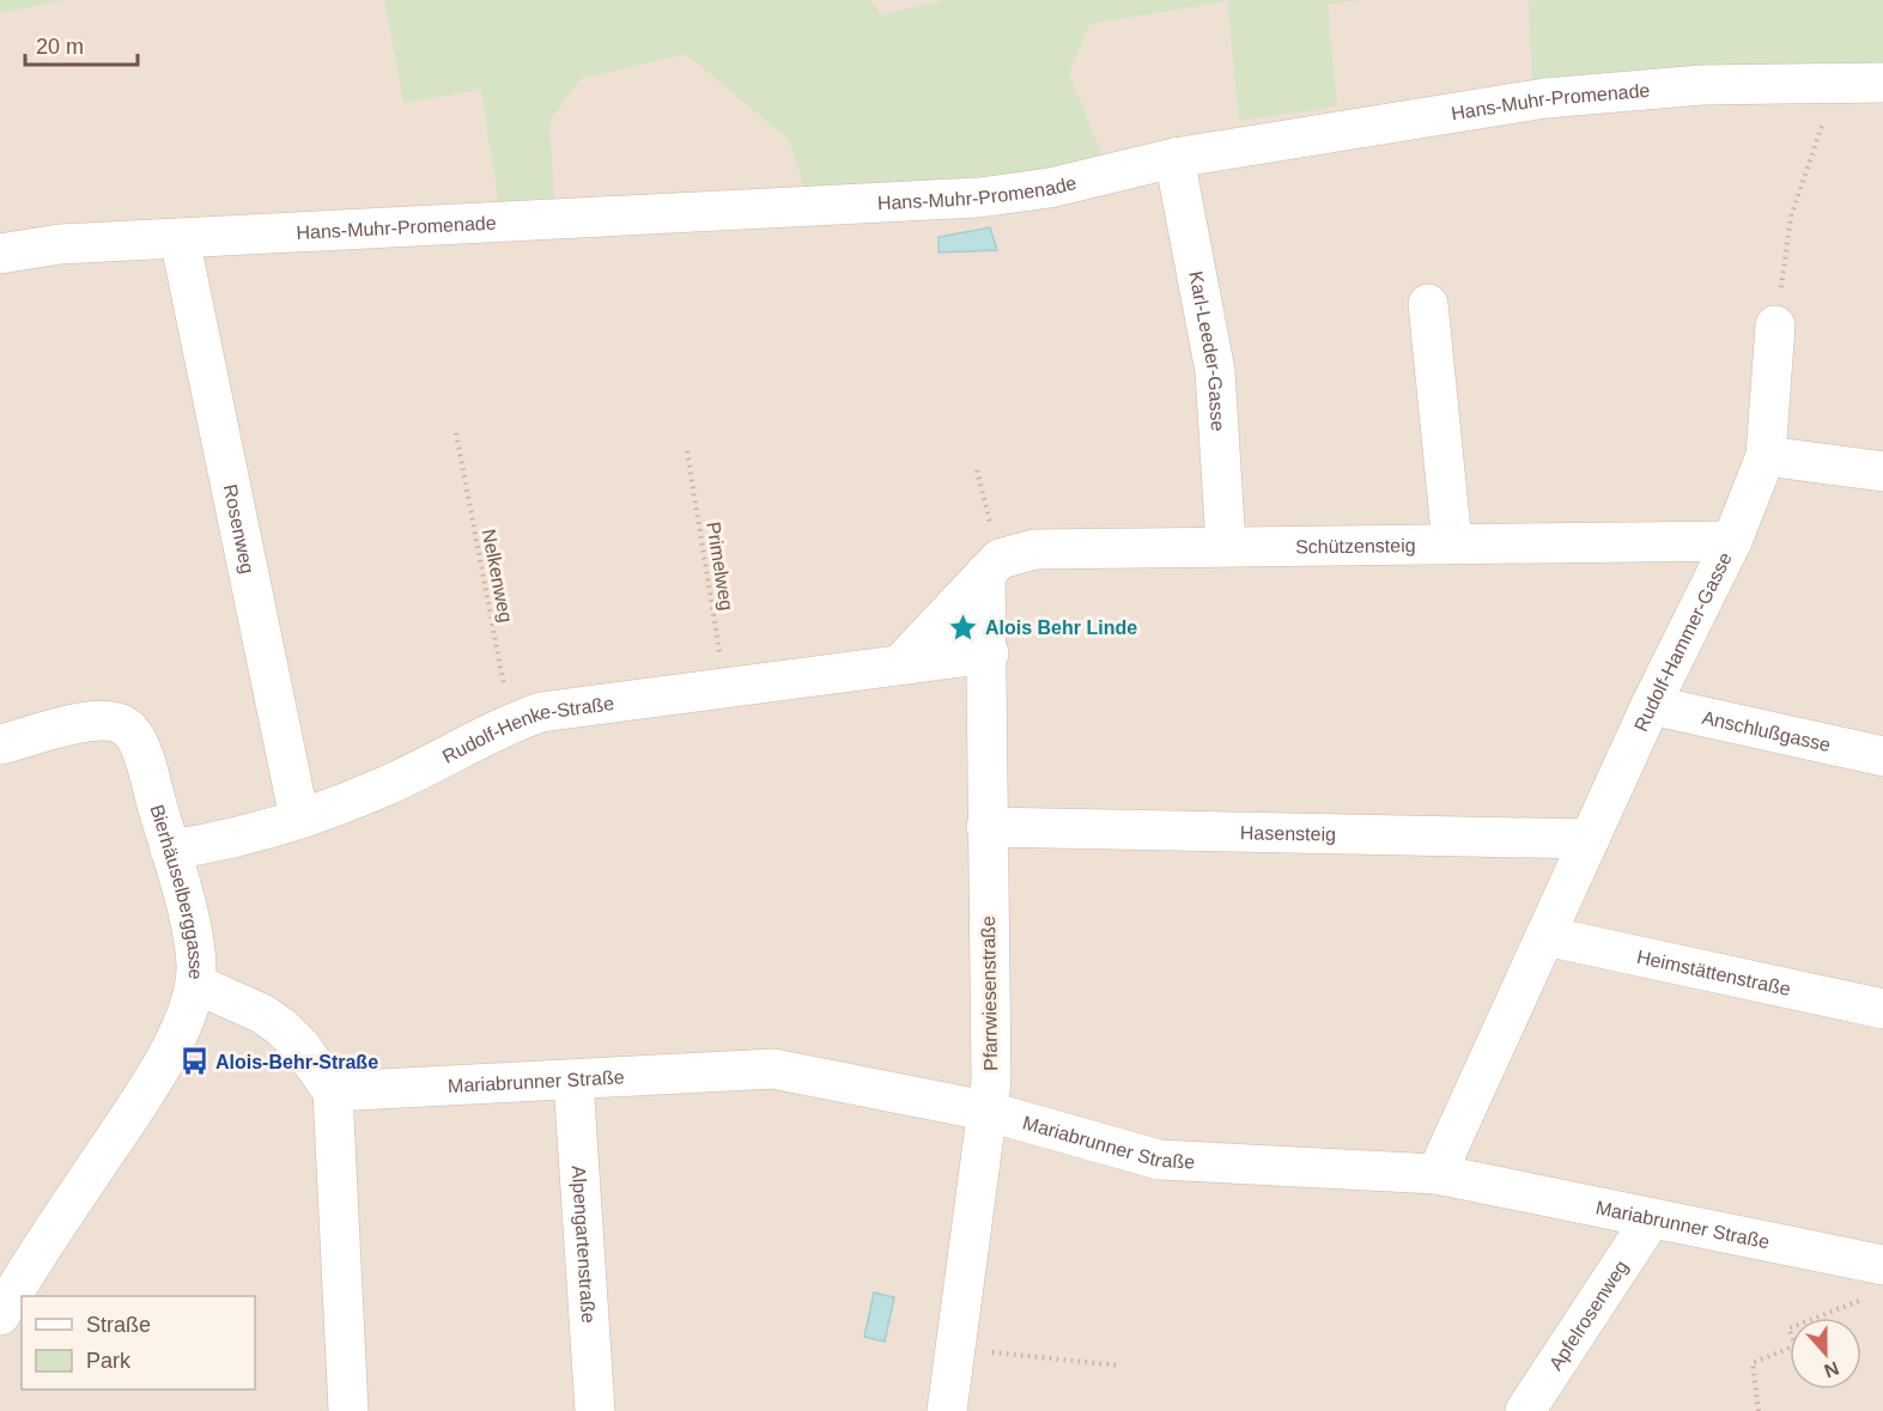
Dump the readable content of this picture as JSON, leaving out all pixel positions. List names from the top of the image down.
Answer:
{
  "streets": {
    "street": [
      "Hans-Muhr-Promenade",
      "Karl-Leeder-Gasse",
      "Rosenweg",
      "Schützensteig",
      "Rudolf-Hammer-Gasse",
      "Rudolf-Henke-Straße",
      "Anschlußgasse",
      "Hasensteig",
      "Bierhäuselberggasse",
      "Heimstättenstraße",
      "Pfarrwiesenstraße",
      "Mariabrunner Straße",
      "Alpengartenstraße",
      "Apfelrosenweg"
    ],
    "path": ["Primelweg", "Nelkenweg"]
  },
  "crossings": [
    ["Hans-Muhr-Promenade", "Karl-Leeder-Gasse"],
    ["Hans-Muhr-Promenade", "Rosenweg"],
    ["Karl-Leeder-Gasse", "Schützensteig"],
    ["Rosenweg", "Rudolf-Henke-Straße"],
    ["Schützensteig", "Rudolf-Hammer-Gasse"],
    ["Schützensteig", "Pfarrwiesenstraße"],
    ["Primelweg", "Rudolf-Henke-Straße"],
    ["Nelkenweg", "Rudolf-Henke-Straße"],
    ["Rudolf-Hammer-Gasse", "Anschlußgasse"],
    ["Rudolf-Hammer-Gasse", "Hasensteig"],
    ["Rudolf-Hammer-Gasse", "Heimstättenstraße"],
    ["Rudolf-Hammer-Gasse", "Mariabrunner Straße"],
    ["Rudolf-Henke-Straße", "Bierhäuselberggasse"],
    ["Rudolf-Henke-Straße", "Pfarrwiesenstraße"],
    ["Hasensteig", "Pfarrwiesenstraße"],
    ["Pfarrwiesenstraße", "Mariabrunner Straße"],
    ["Mariabrunner Straße", "Alpengartenstraße"],
    ["Mariabrunner Straße", "Apfelrosenweg"]
  ],
  "places": {
    "place": ["Alois Behr Linde"],
    "bus stop": ["Alois-Behr-Straße"]
  },
  "legend": ["Straße", "Park"],
  "scale_bar": "20 m",
  "north": "bottom"
}
